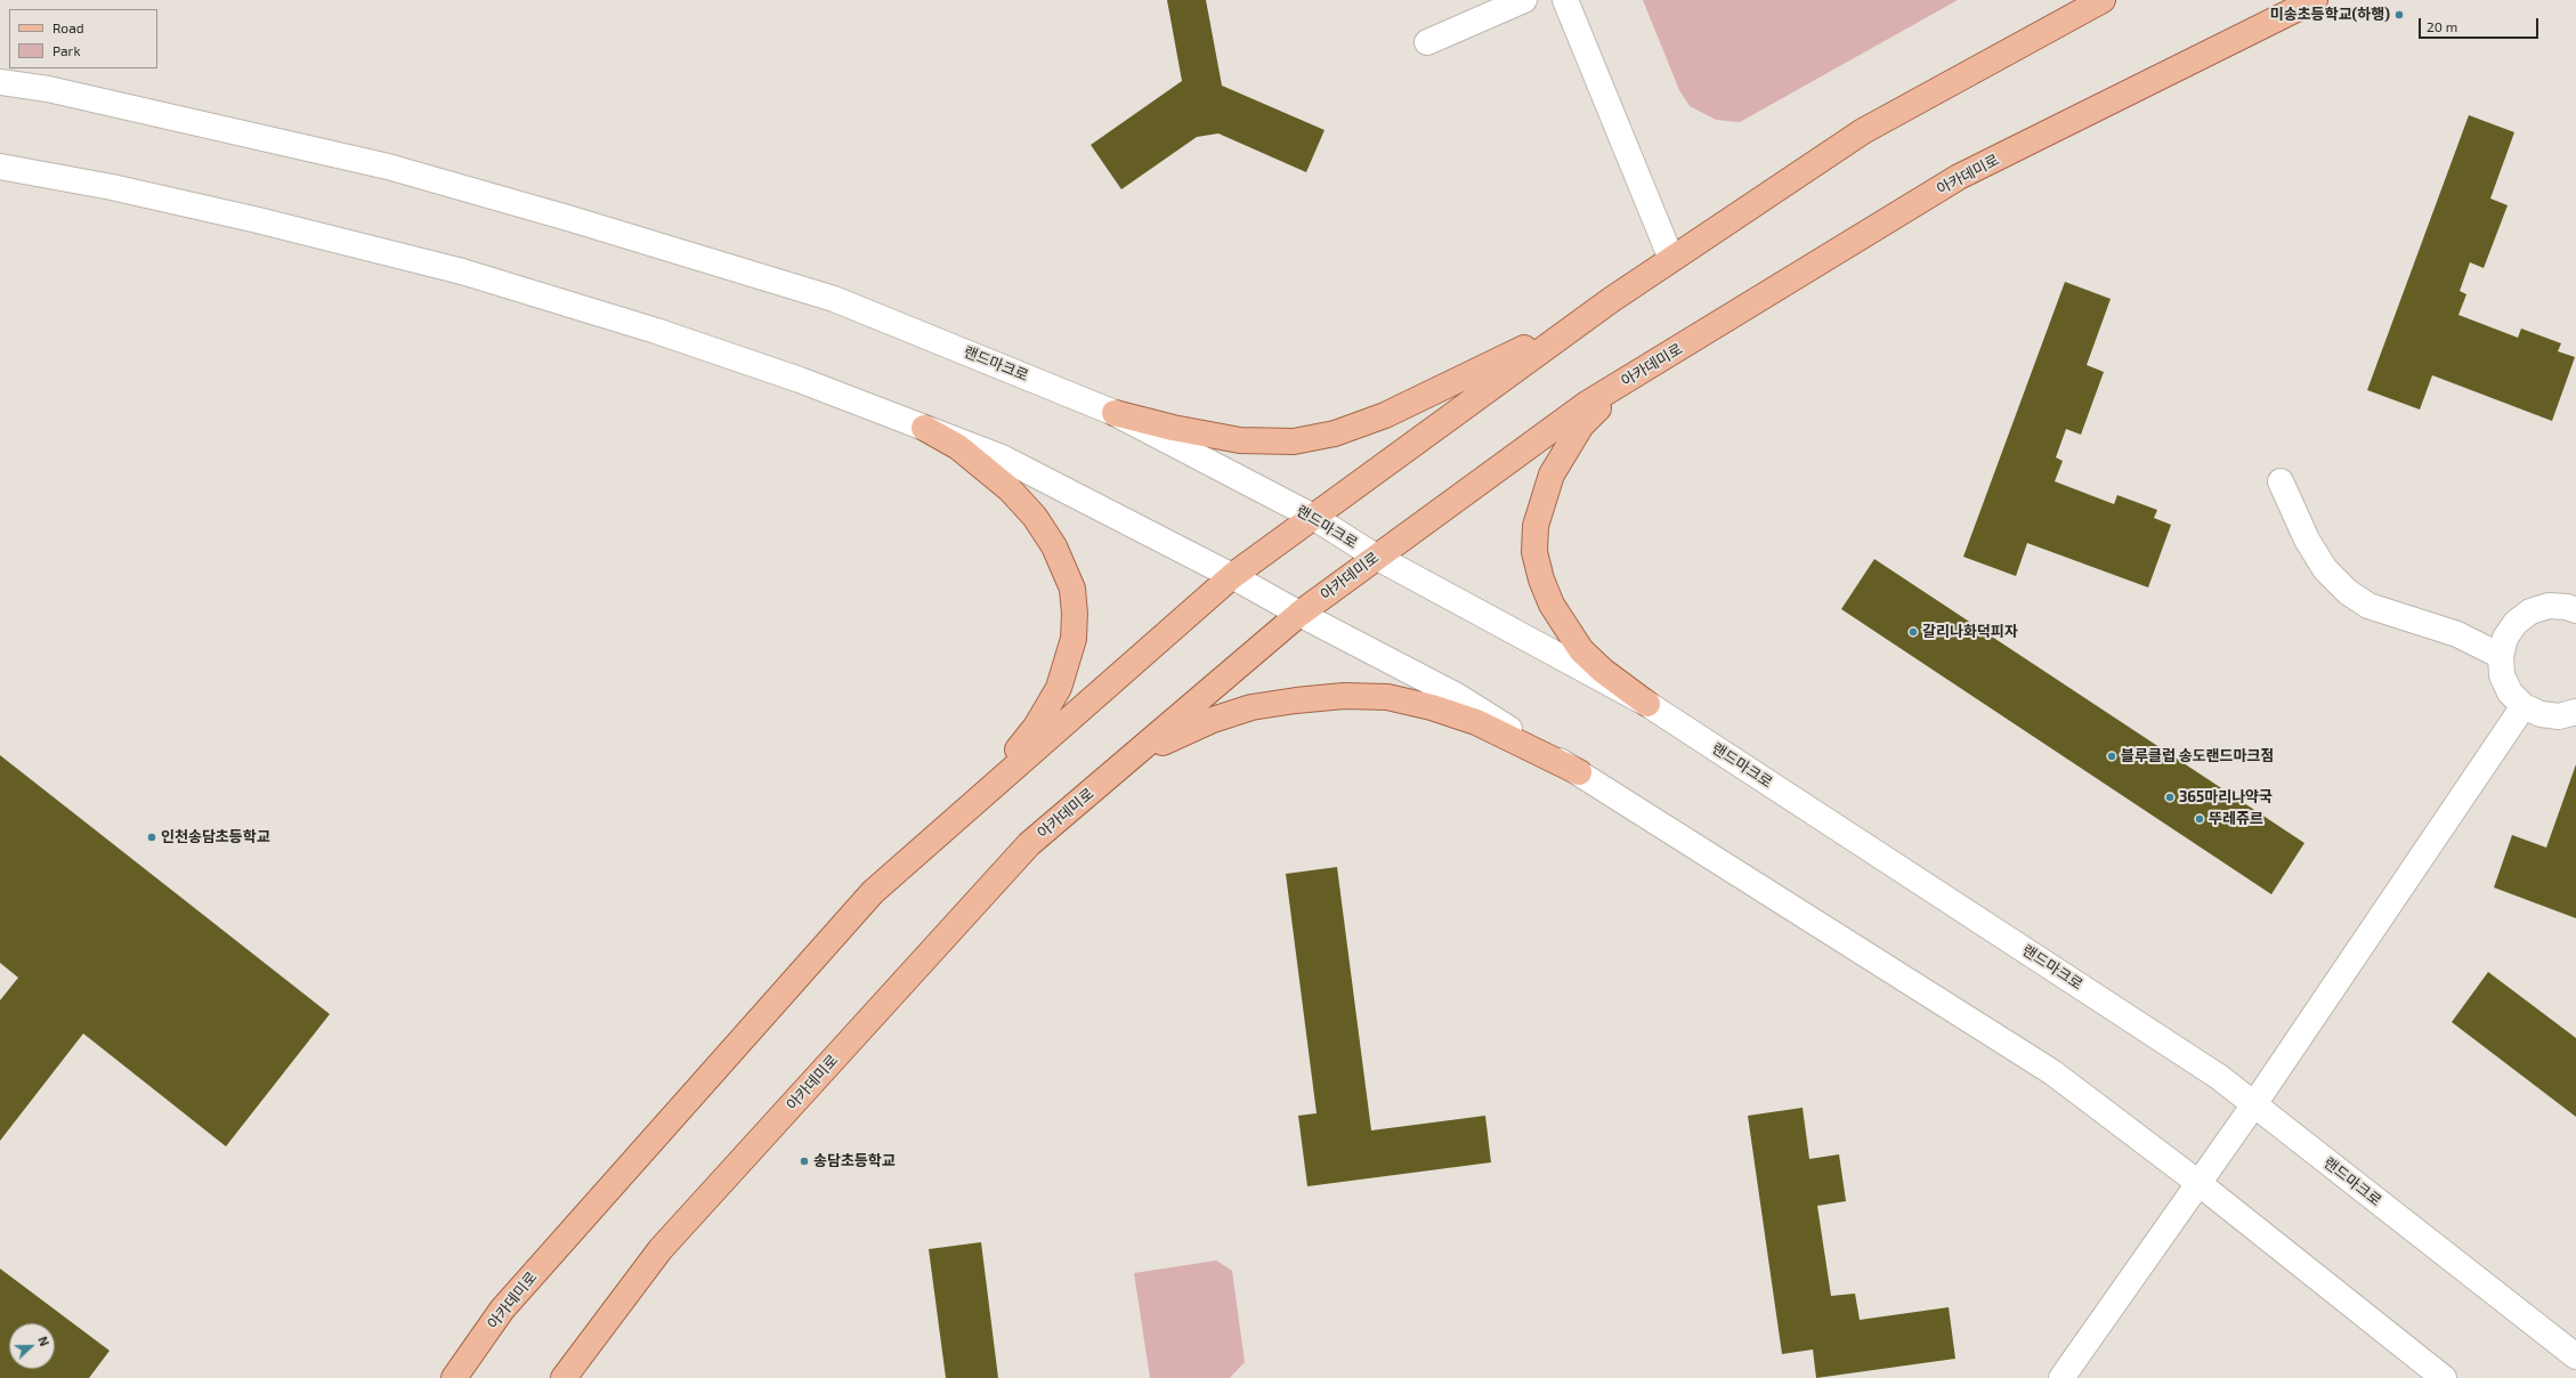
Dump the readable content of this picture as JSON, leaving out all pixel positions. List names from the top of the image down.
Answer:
{
  "streets": {
    "main road": ["아카데미로"],
    "street": ["랜드마크로"]
  },
  "crossings": [
    ["아카데미로", "랜드마크로"]
  ],
  "places": [
    "미송초등학교(하행)",
    "갈리나화덕피자",
    "블루클럽 송도랜드마크점",
    "365마리나약국",
    "뚜레쥬르",
    "인천송담초등학교",
    "송담초등학교"
  ],
  "legend": ["Road", "Park"],
  "scale_bar": "20 m",
  "north": "right"
}
